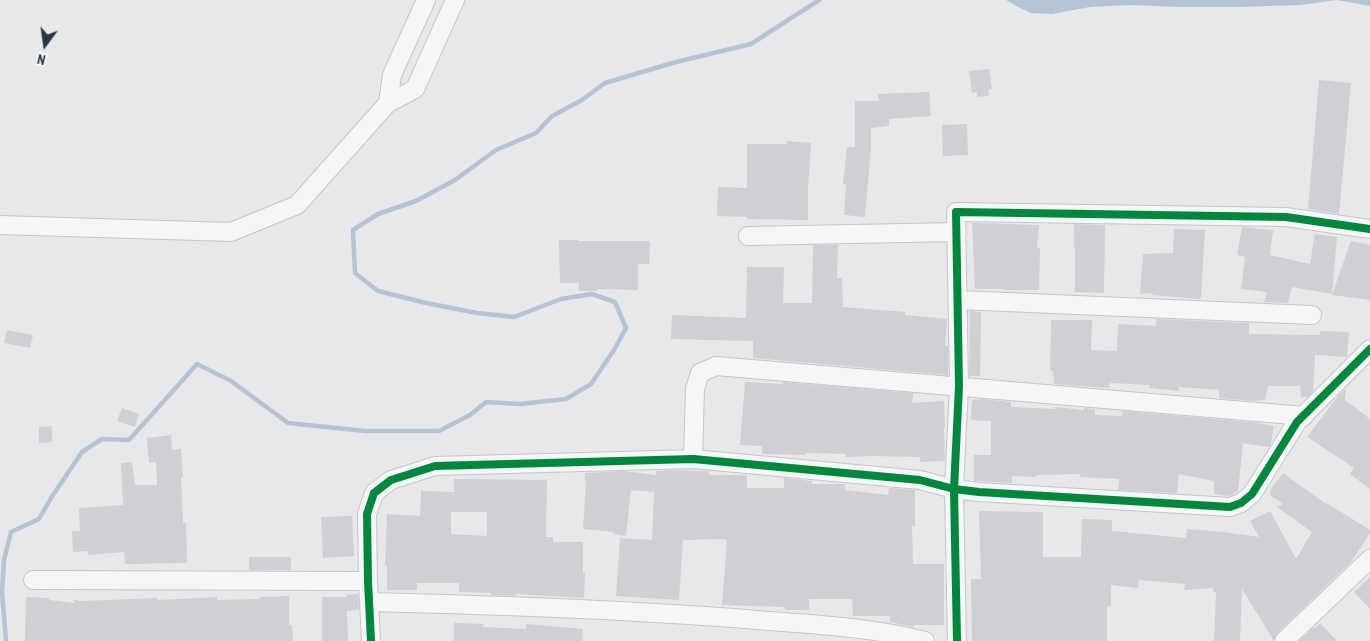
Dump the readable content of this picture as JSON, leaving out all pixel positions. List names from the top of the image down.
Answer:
{
  "north": "bottom"
}
